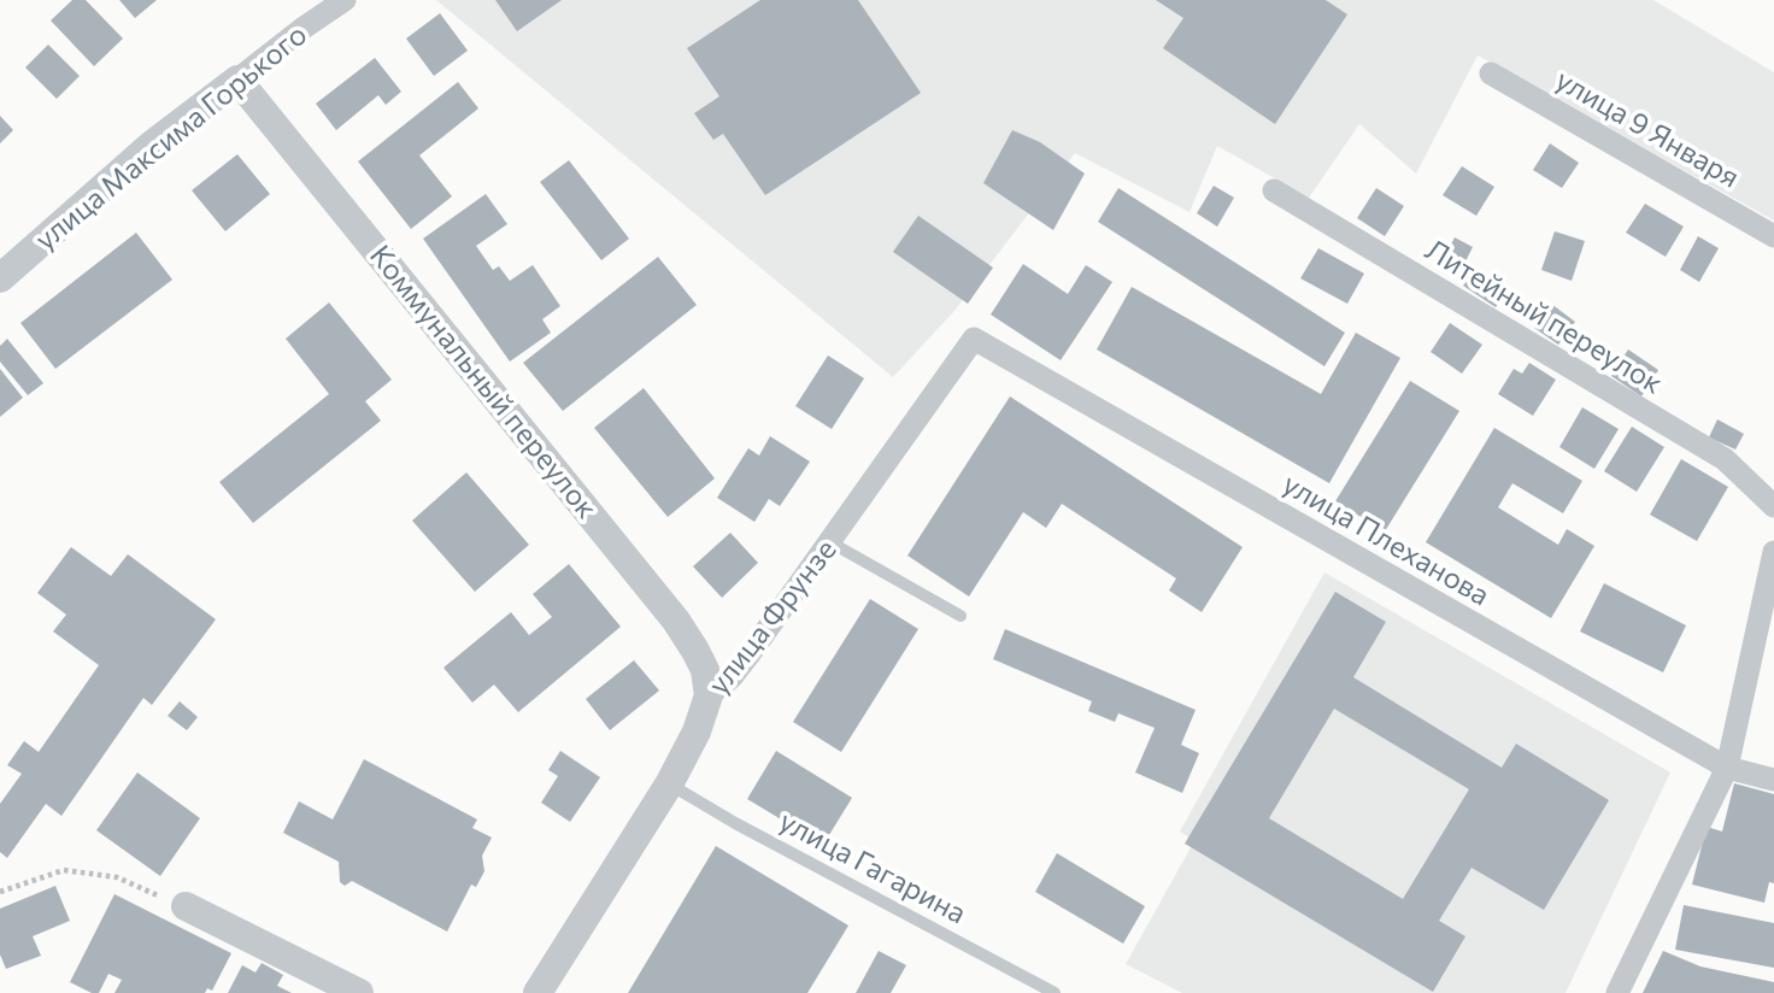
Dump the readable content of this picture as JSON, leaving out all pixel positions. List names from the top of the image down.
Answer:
{
  "streets": {
    "street": [
      "улица 9 Января",
      "улица Максима Горького",
      "Литейный переулок",
      "Коммунальный переулок",
      "улица Плеханова",
      "улица Фрунзе"
    ],
    "lane": ["улица Гагарина"]
  },
  "crossings": [
    ["улица Максима Горького", "Коммунальный переулок"],
    ["Коммунальный переулок", "улица Фрунзе"],
    ["улица Плеханова", "улица Фрунзе"],
    ["улица Фрунзе", "улица Гагарина"]
  ]
}
